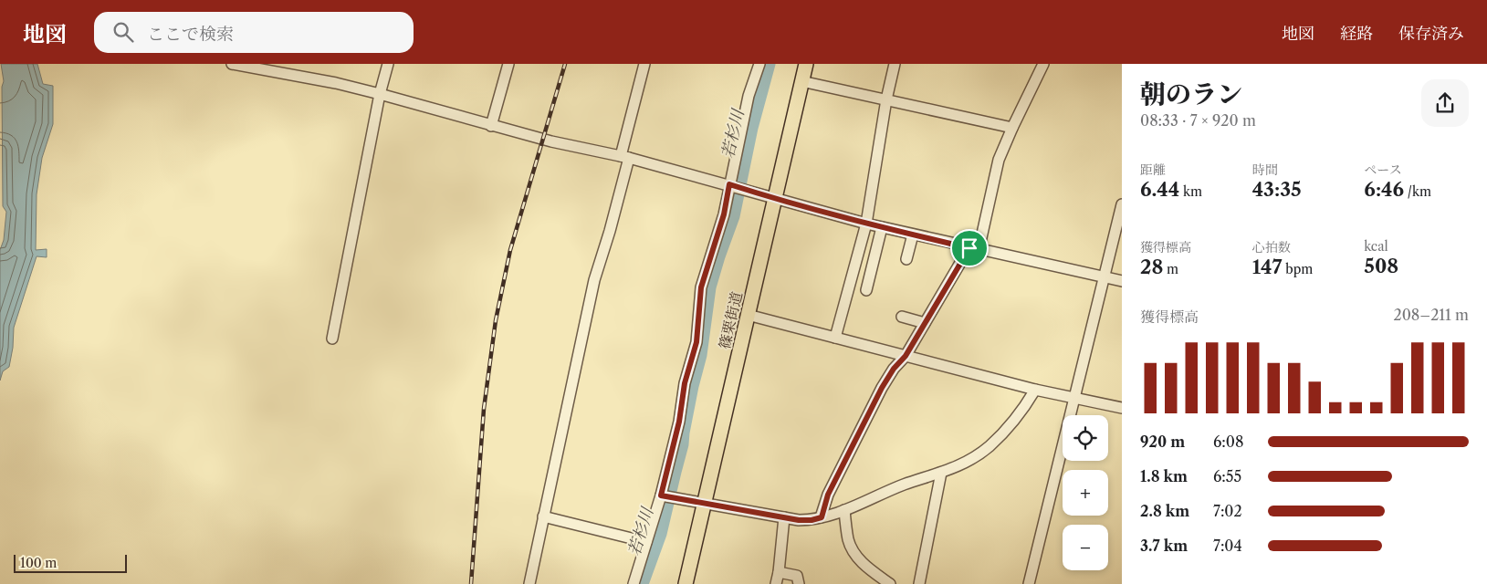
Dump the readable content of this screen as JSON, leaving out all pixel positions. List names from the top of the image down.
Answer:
{
  "streets": {
    "main road": ["篠栗街道"]
  },
  "water": ["若杉川"],
  "scale_bar": "100 m",
  "page": {
    "header": "地図",
    "search": "ここで検索",
    "nav": ["地図", "経路", "保存済み"],
    "heading": ["朝のラン", "08:33 · 7 × 920 m"],
    "stats": [
      ["距離", "6.44 km"],
      ["時間", "43:35"],
      ["ペース", "6:46 /km"],
      ["獲得標高", "28 m"],
      ["心拍数", "147 bpm"],
      ["kcal", "508"]
    ],
    "chart": ["獲得標高", "208–211 m"],
    "map_buttons": ["+", "−"],
    "list": [
      {
        "name": "920 m",
        "note": "6:08"
      },
      {
        "name": "1.8 km",
        "note": "6:55"
      },
      {
        "name": "2.8 km",
        "note": "7:02"
      },
      {
        "name": "3.7 km",
        "note": "7:04"
      }
    ],
    "scale": "100 m"
  }
}
